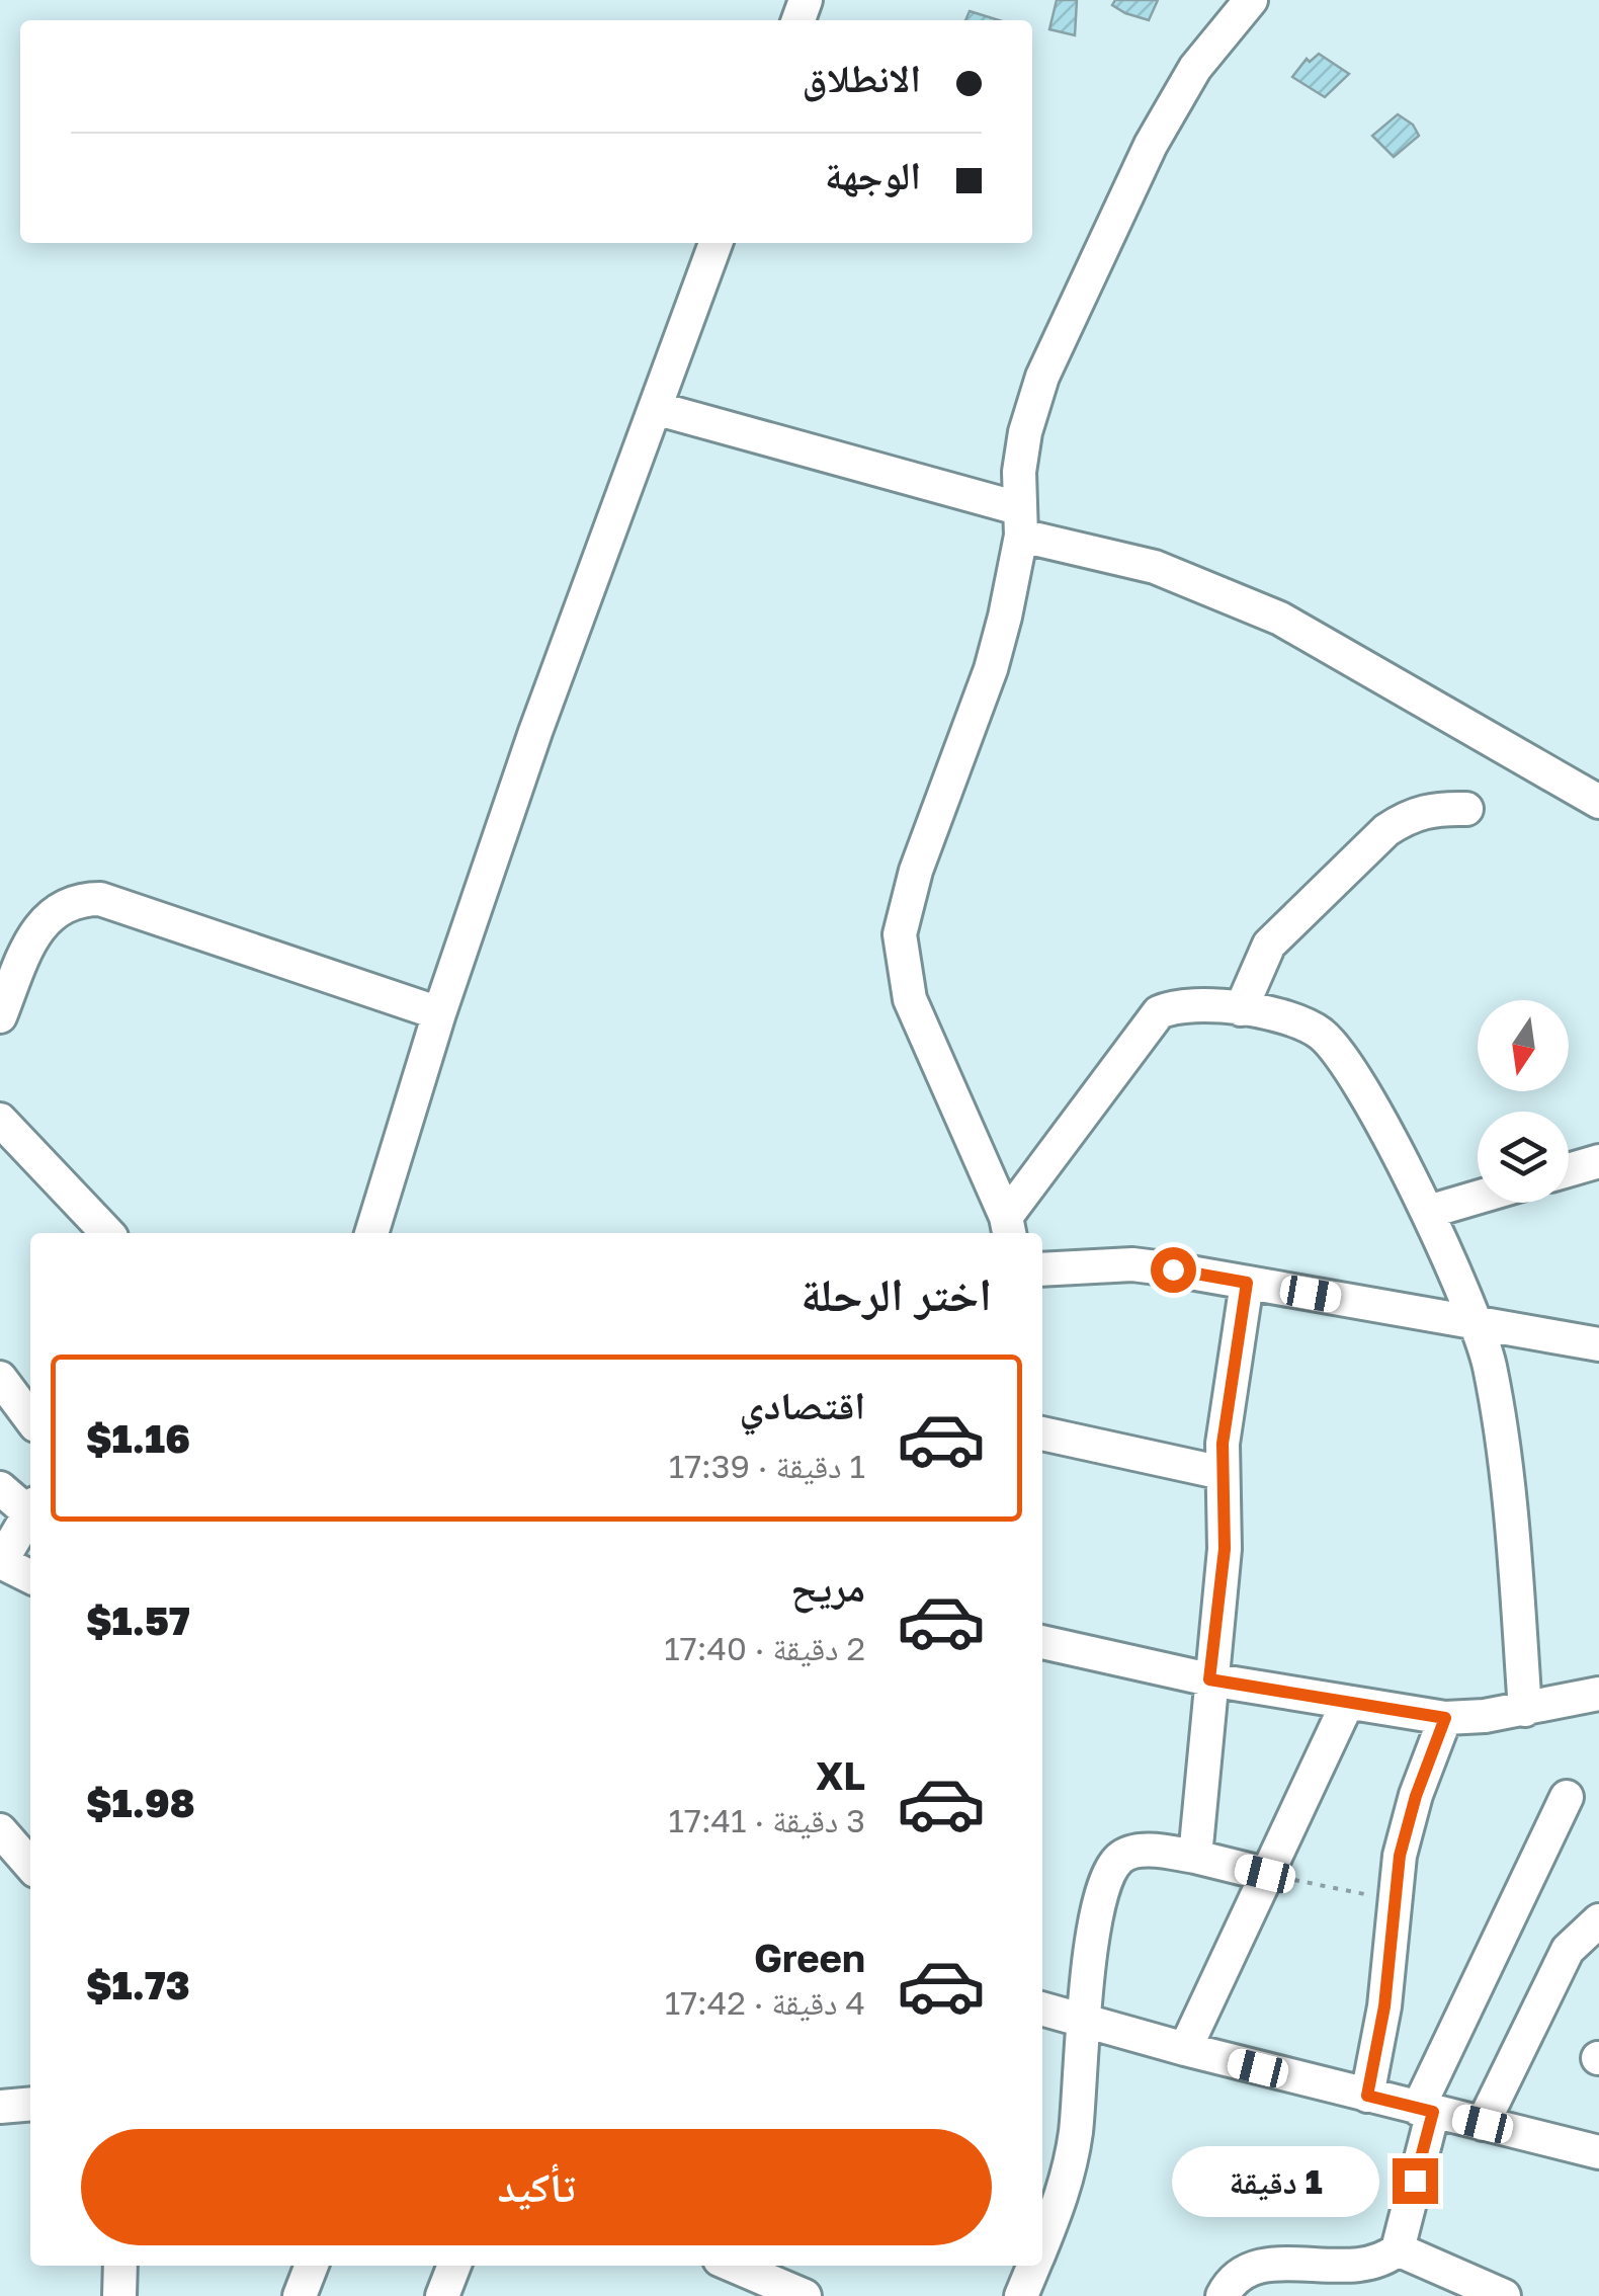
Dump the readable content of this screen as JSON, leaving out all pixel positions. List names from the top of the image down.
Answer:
{
  "north": "bottom",
  "page": {
    "banner": ["الانطلاق", "الوجهة"],
    "heading": "اختر الرحلة",
    "list": [
      {
        "name": "اقتصادي",
        "note": "1 دقيقة · 17:39",
        "value": "$1.16"
      },
      {
        "name": "مريح",
        "note": "2 دقيقة · 17:40",
        "value": "$1.57"
      },
      {
        "name": "XL",
        "note": "3 دقيقة · 17:41",
        "value": "$1.98"
      },
      {
        "name": "Green",
        "note": "4 دقيقة · 17:42",
        "value": "$1.73"
      }
    ],
    "buttons": "تأكيد",
    "bubble": "1 دقيقة"
  }
}
